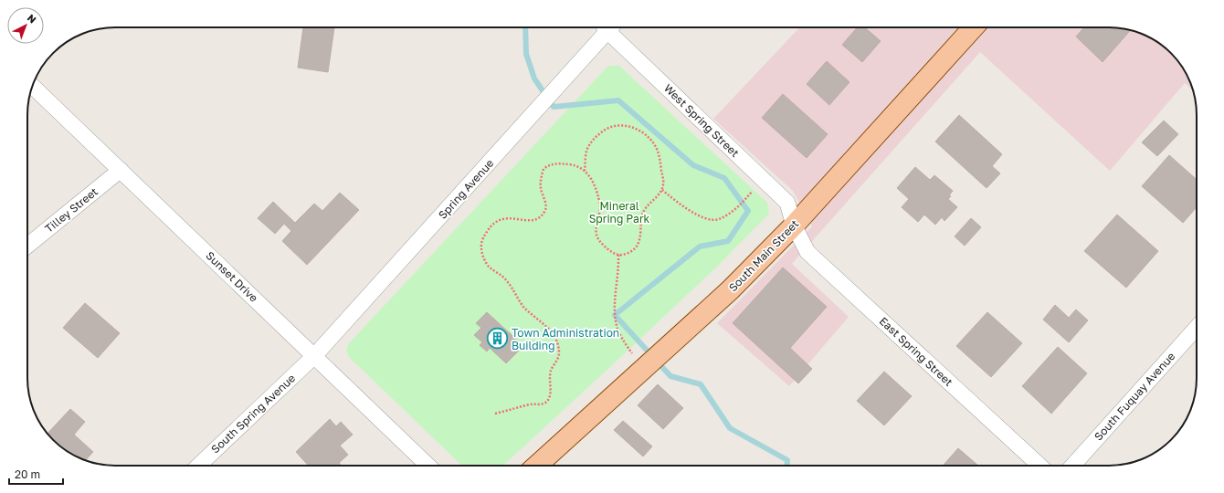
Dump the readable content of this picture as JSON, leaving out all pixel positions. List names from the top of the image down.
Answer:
{
  "streets": {
    "main road": ["South Main Street"],
    "street": [
      "West Spring Street",
      "Spring Avenue",
      "Tilley Street",
      "Sunset Drive",
      "East Spring Street",
      "South Fuquay Avenue",
      "South Spring Avenue"
    ]
  },
  "crossings": [
    ["West Spring Street", "South Main Street"],
    ["West Spring Street", "East Spring Street"],
    ["Spring Avenue", "Sunset Drive"],
    ["Spring Avenue", "South Spring Avenue"],
    ["Tilley Street", "Sunset Drive"],
    ["South Main Street", "East Spring Street"],
    ["Sunset Drive", "South Spring Avenue"]
  ],
  "parks": ["Mineral Spring Park"],
  "places": {
    "building": ["Town Administration Building"]
  },
  "scale_bar": "20 m",
  "north": "top right"
}
